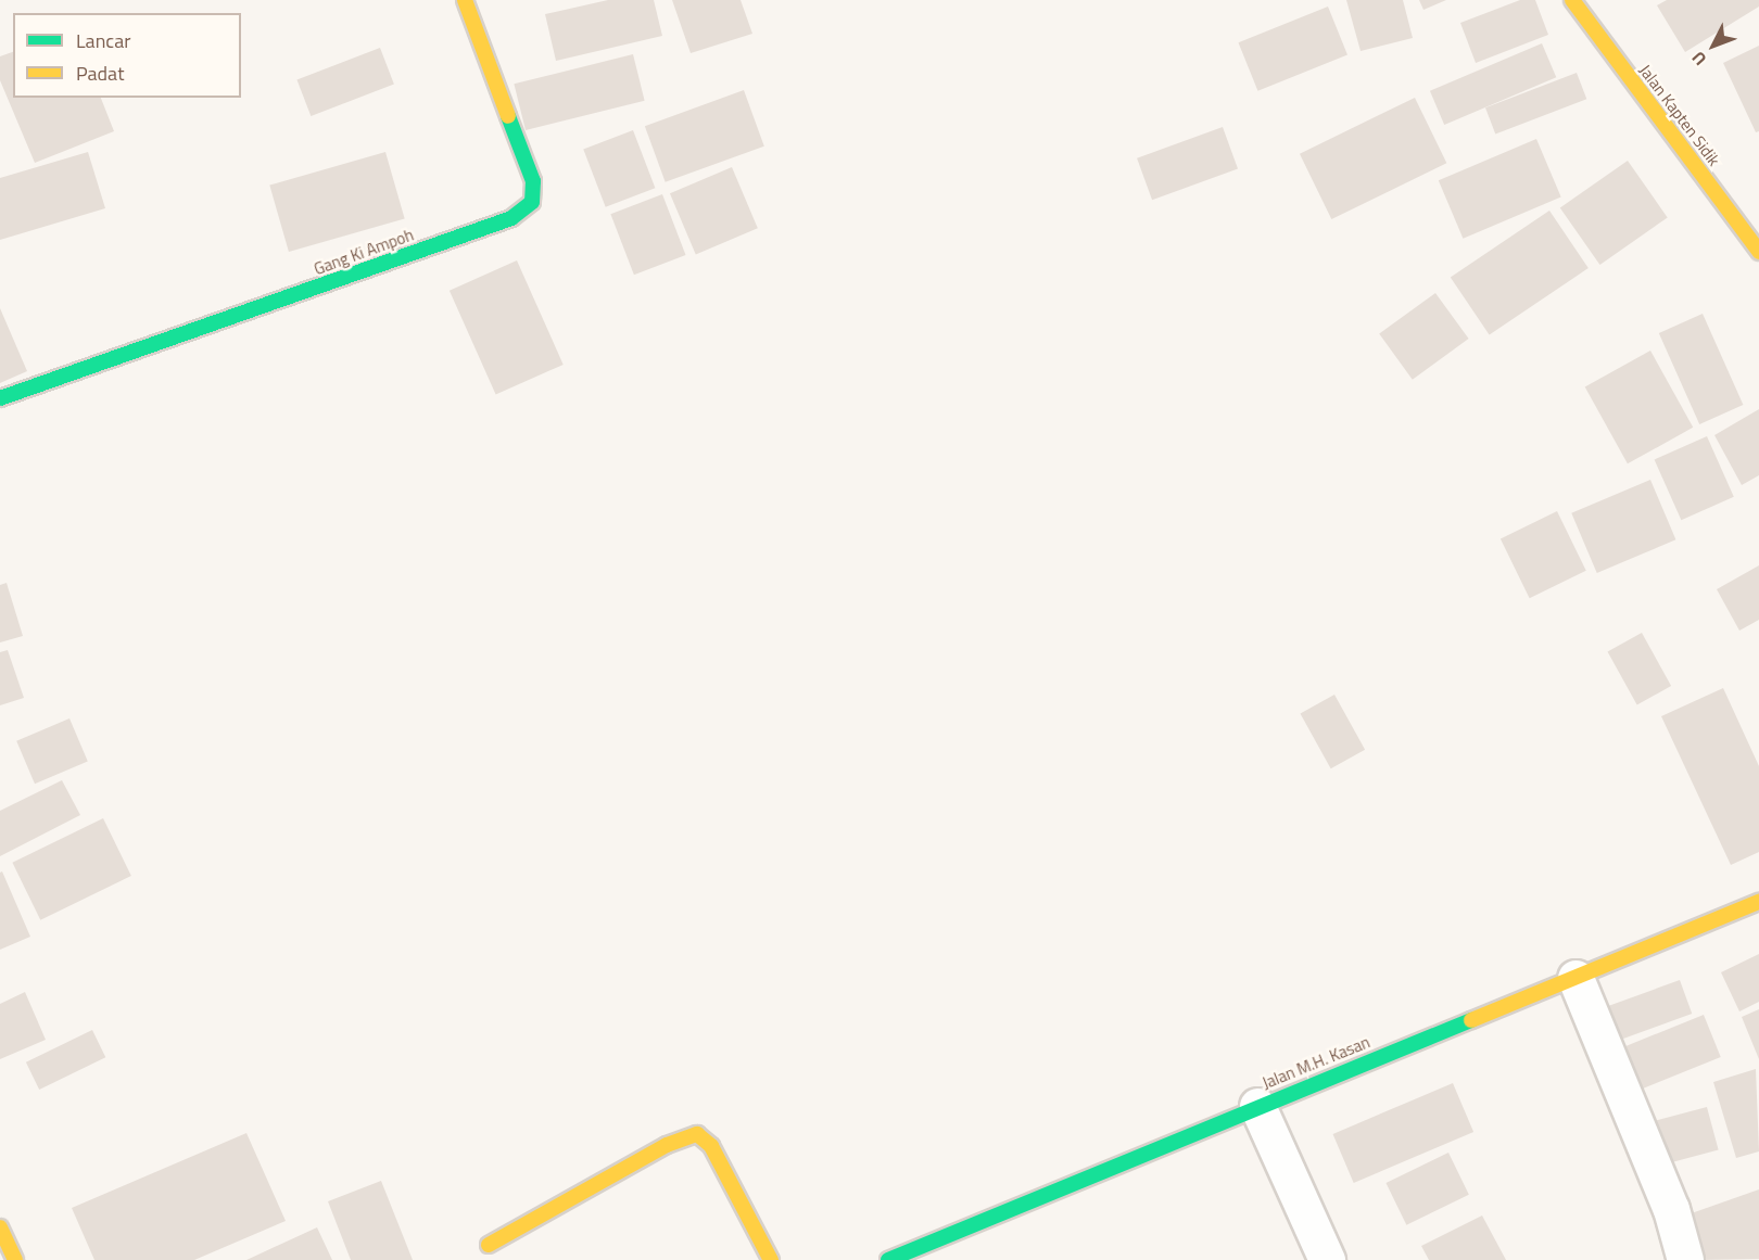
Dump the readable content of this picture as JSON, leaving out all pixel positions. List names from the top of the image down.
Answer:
{
  "streets": {
    "street": ["Jalan Kapten Sidik", "Gang Ki Ampoh", "Jalan M.H. Kasan"]
  },
  "legend": ["Lancar", "Padat"],
  "north": "bottom left"
}
